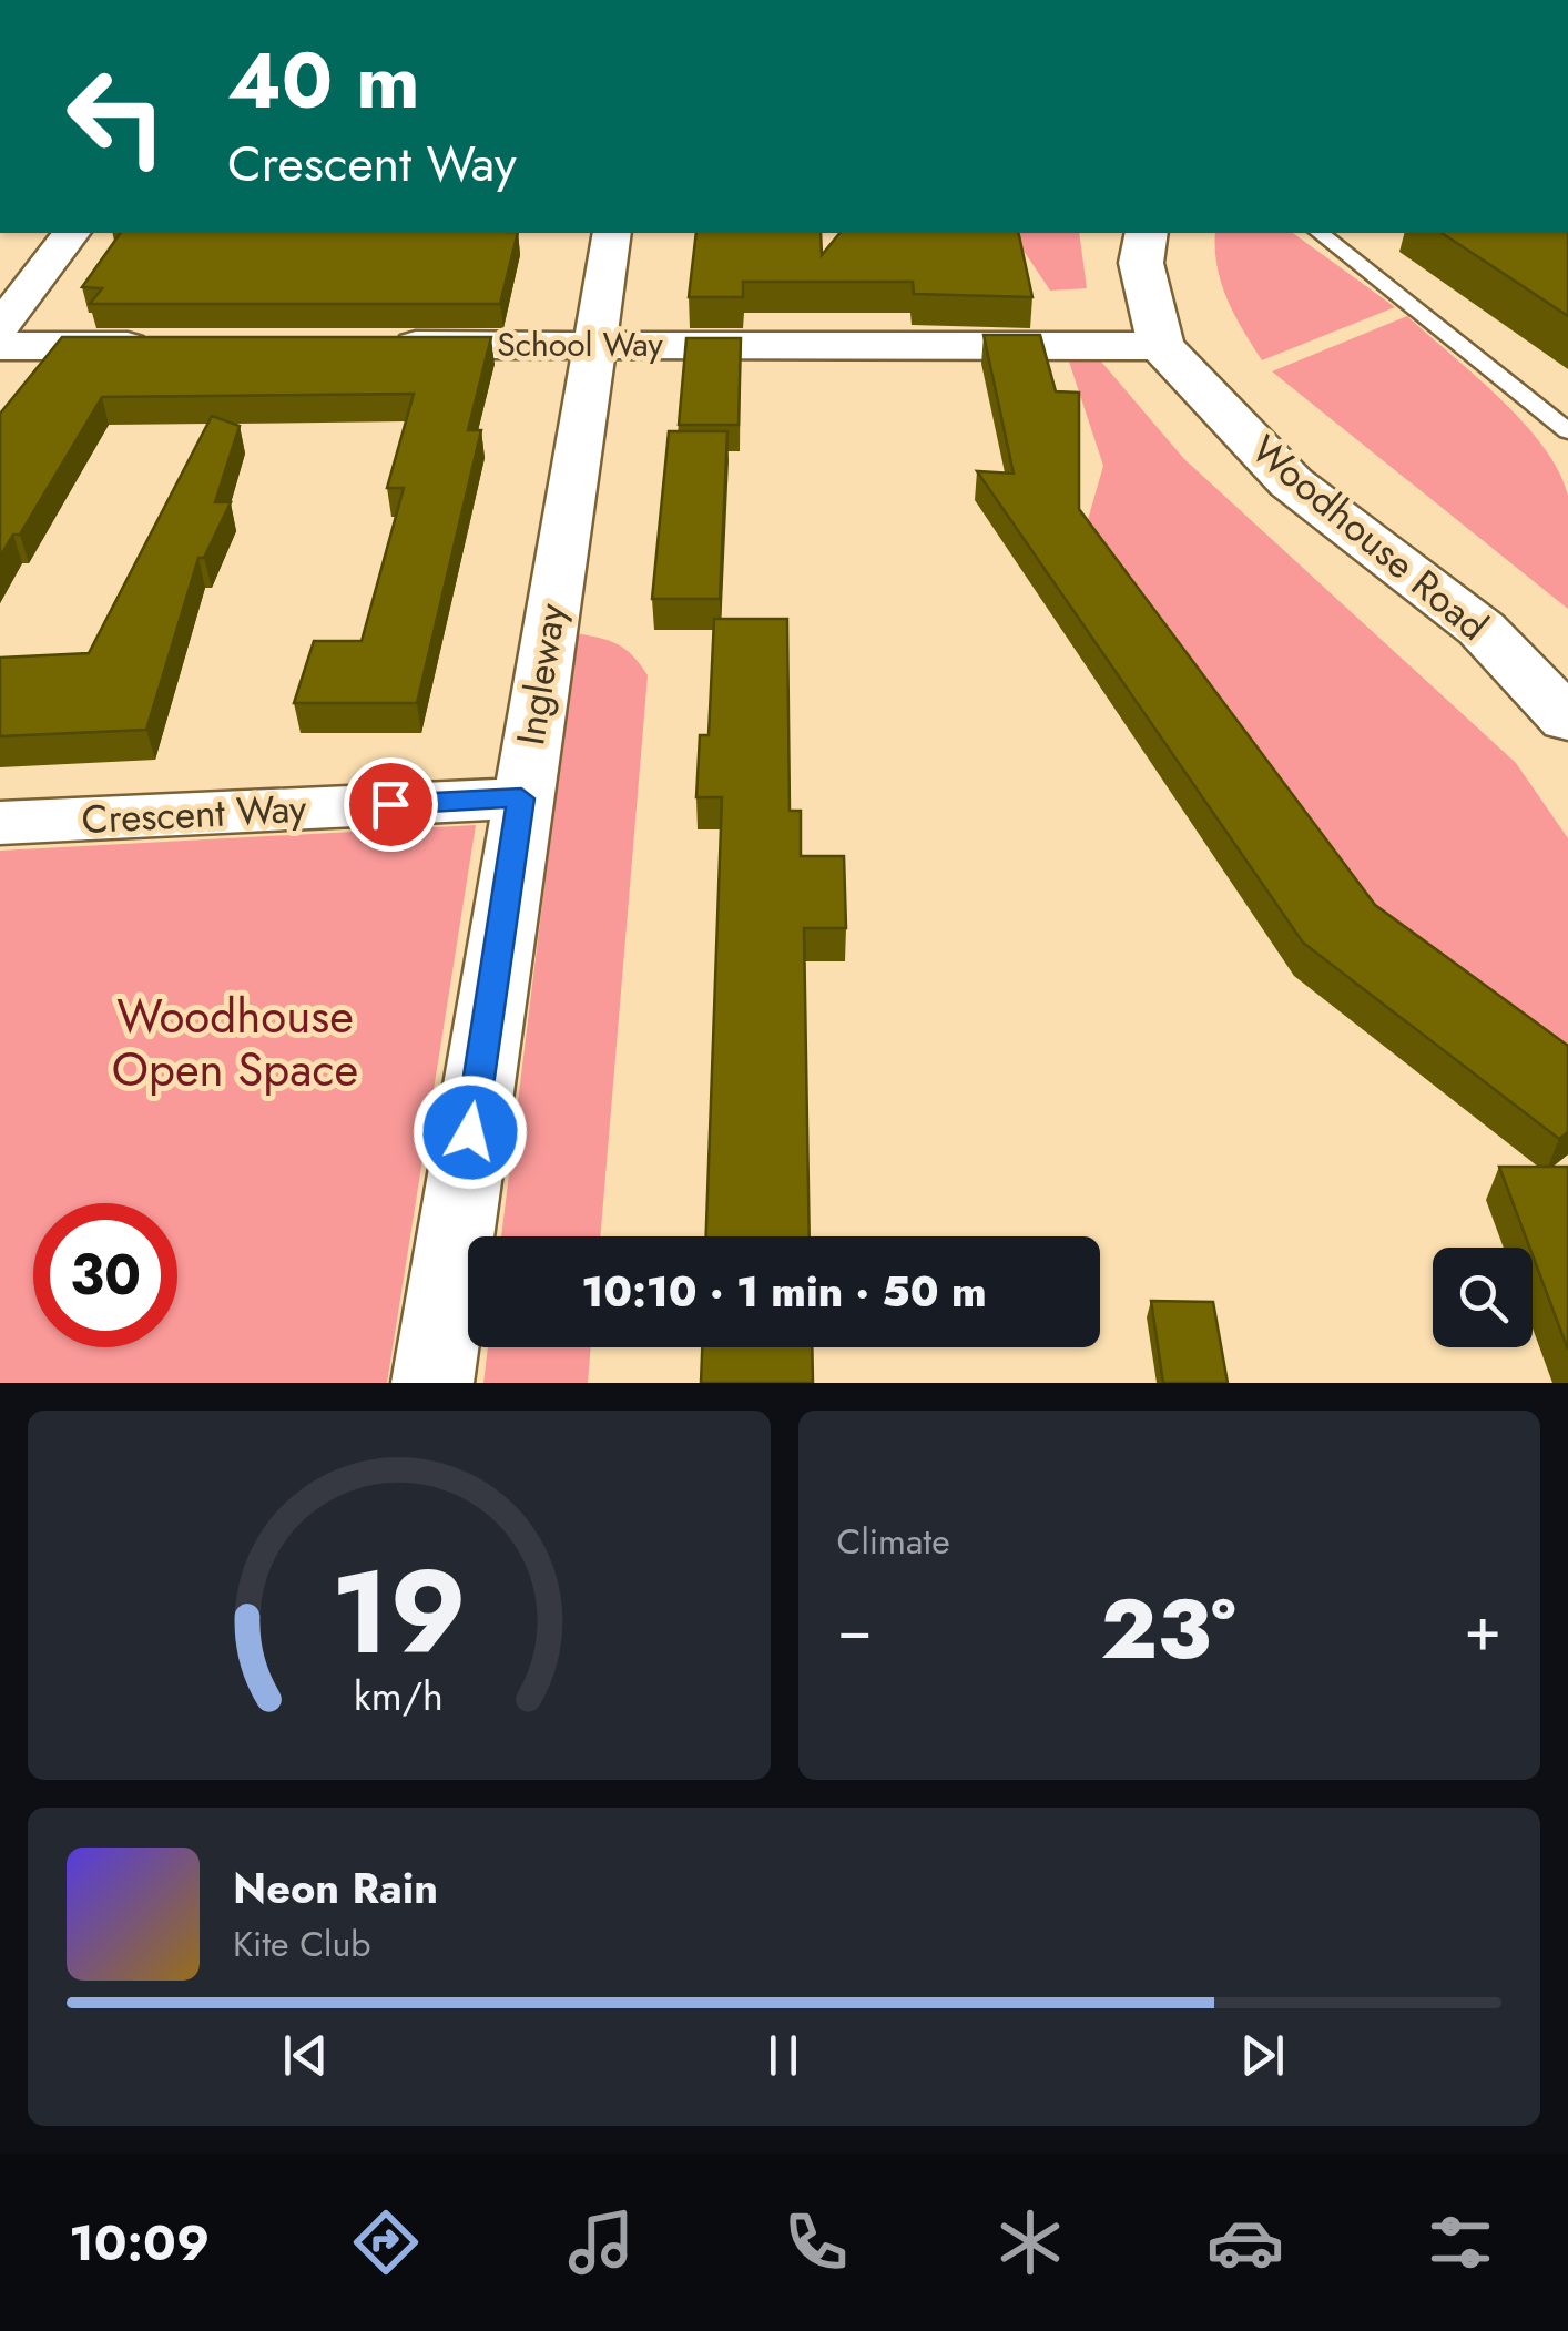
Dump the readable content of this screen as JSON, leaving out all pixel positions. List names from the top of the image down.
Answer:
{
  "streets": {
    "main road": ["Woodhouse Road"],
    "street": ["School Way", "Ingleway", "Crescent Way"]
  },
  "crossings": [
    ["School Way", "Woodhouse Road"],
    ["School Way", "Ingleway"],
    ["Ingleway", "Crescent Way"]
  ],
  "parks": ["Woodhouse Open Space"],
  "page": {
    "turn": ["40 m", "Crescent Way"],
    "limit": "30",
    "trip": "10:10 · 1 min · 50 m",
    "tile": "Climate",
    "heat": ["−", "23°", "+"],
    "song": ["Neon Rain", "Kite Club"],
    "tabs": "10:09",
    "gauge": ["19", "km/h"]
  }
}
